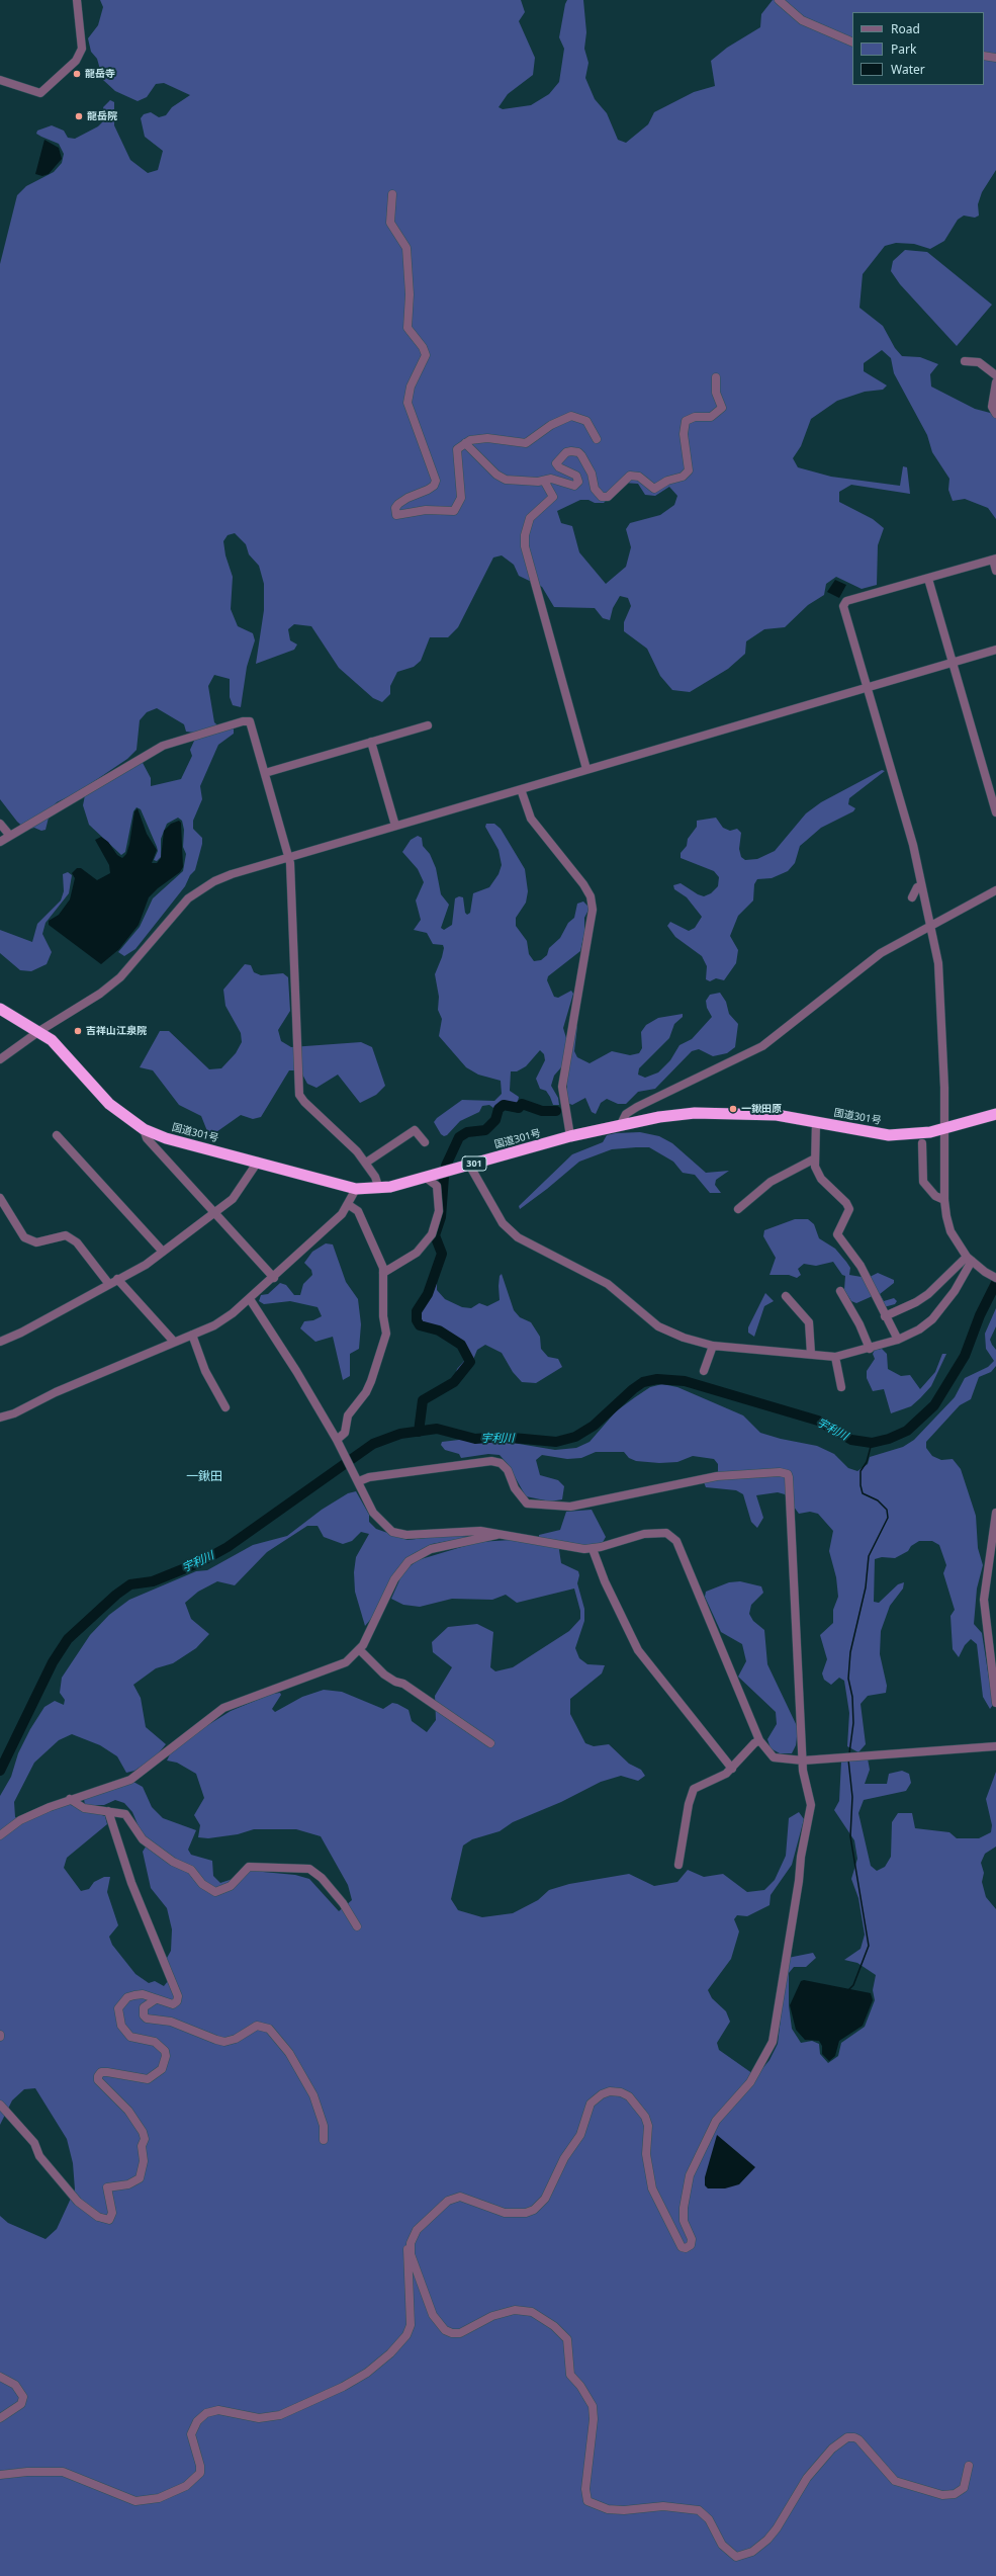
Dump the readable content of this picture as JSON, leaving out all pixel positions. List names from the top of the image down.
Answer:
{
  "streets": {
    "highway": ["国道301号", "301"]
  },
  "districts": ["一鍬田"],
  "water": ["宇利川"],
  "places": [
    "龍岳寺",
    "龍岳院",
    "吉祥山江泉院",
    "一鍬田原"
  ],
  "legend": ["Road", "Park", "Water"]
}
